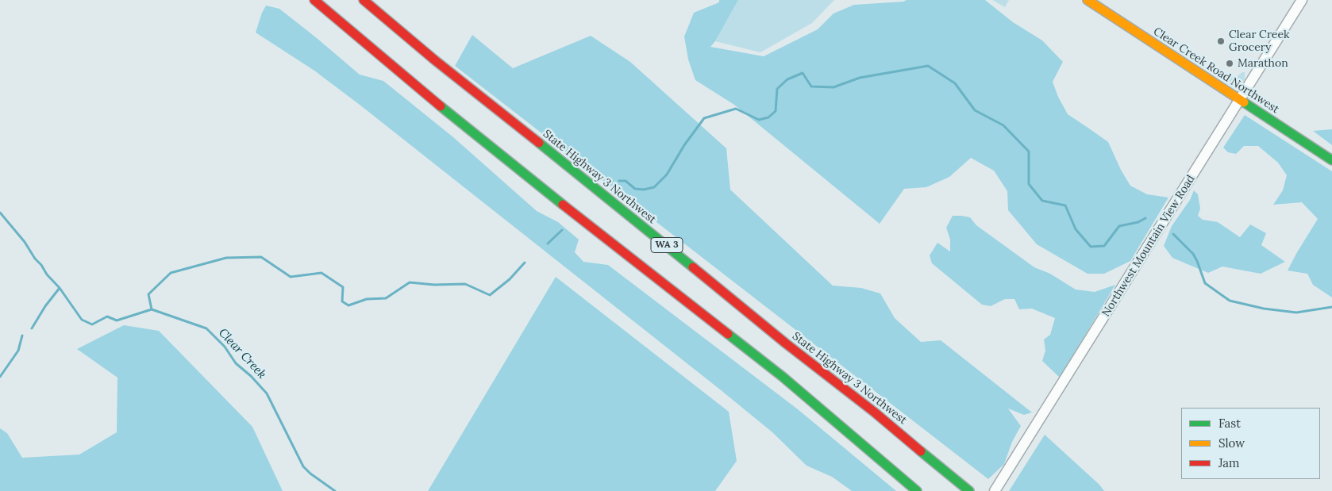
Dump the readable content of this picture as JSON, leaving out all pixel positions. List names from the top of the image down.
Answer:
{
  "streets": {
    "main road": ["Clear Creek Road Northwest", "State Highway 3 Northwest", "WA 3"],
    "street": ["Northwest Mountain View Road"]
  },
  "crossings": [
    ["Clear Creek Road Northwest", "Northwest Mountain View Road"]
  ],
  "water": ["Clear Creek"],
  "places": ["Clear Creek Grocery", "Marathon"],
  "legend": ["Fast", "Slow", "Jam"]
}
